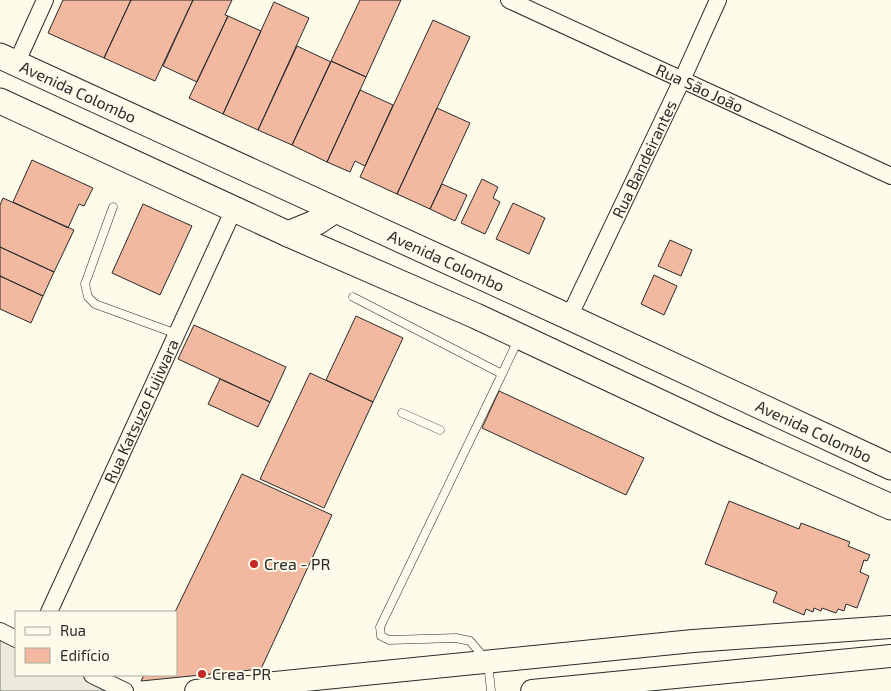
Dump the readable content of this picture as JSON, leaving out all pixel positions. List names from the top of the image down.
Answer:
{
  "streets": {
    "main road": ["Avenida Colombo"],
    "street": ["Rua São João", "Rua Bandeirantes", "Rua Katsuzo Fujiwara"]
  },
  "crossings": [
    ["Rua São João", "Rua Bandeirantes"],
    ["Avenida Colombo", "Rua Bandeirantes"]
  ],
  "places": ["Crea - PR", "Crea-PR"],
  "legend": ["Rua", "Edifício"]
}
